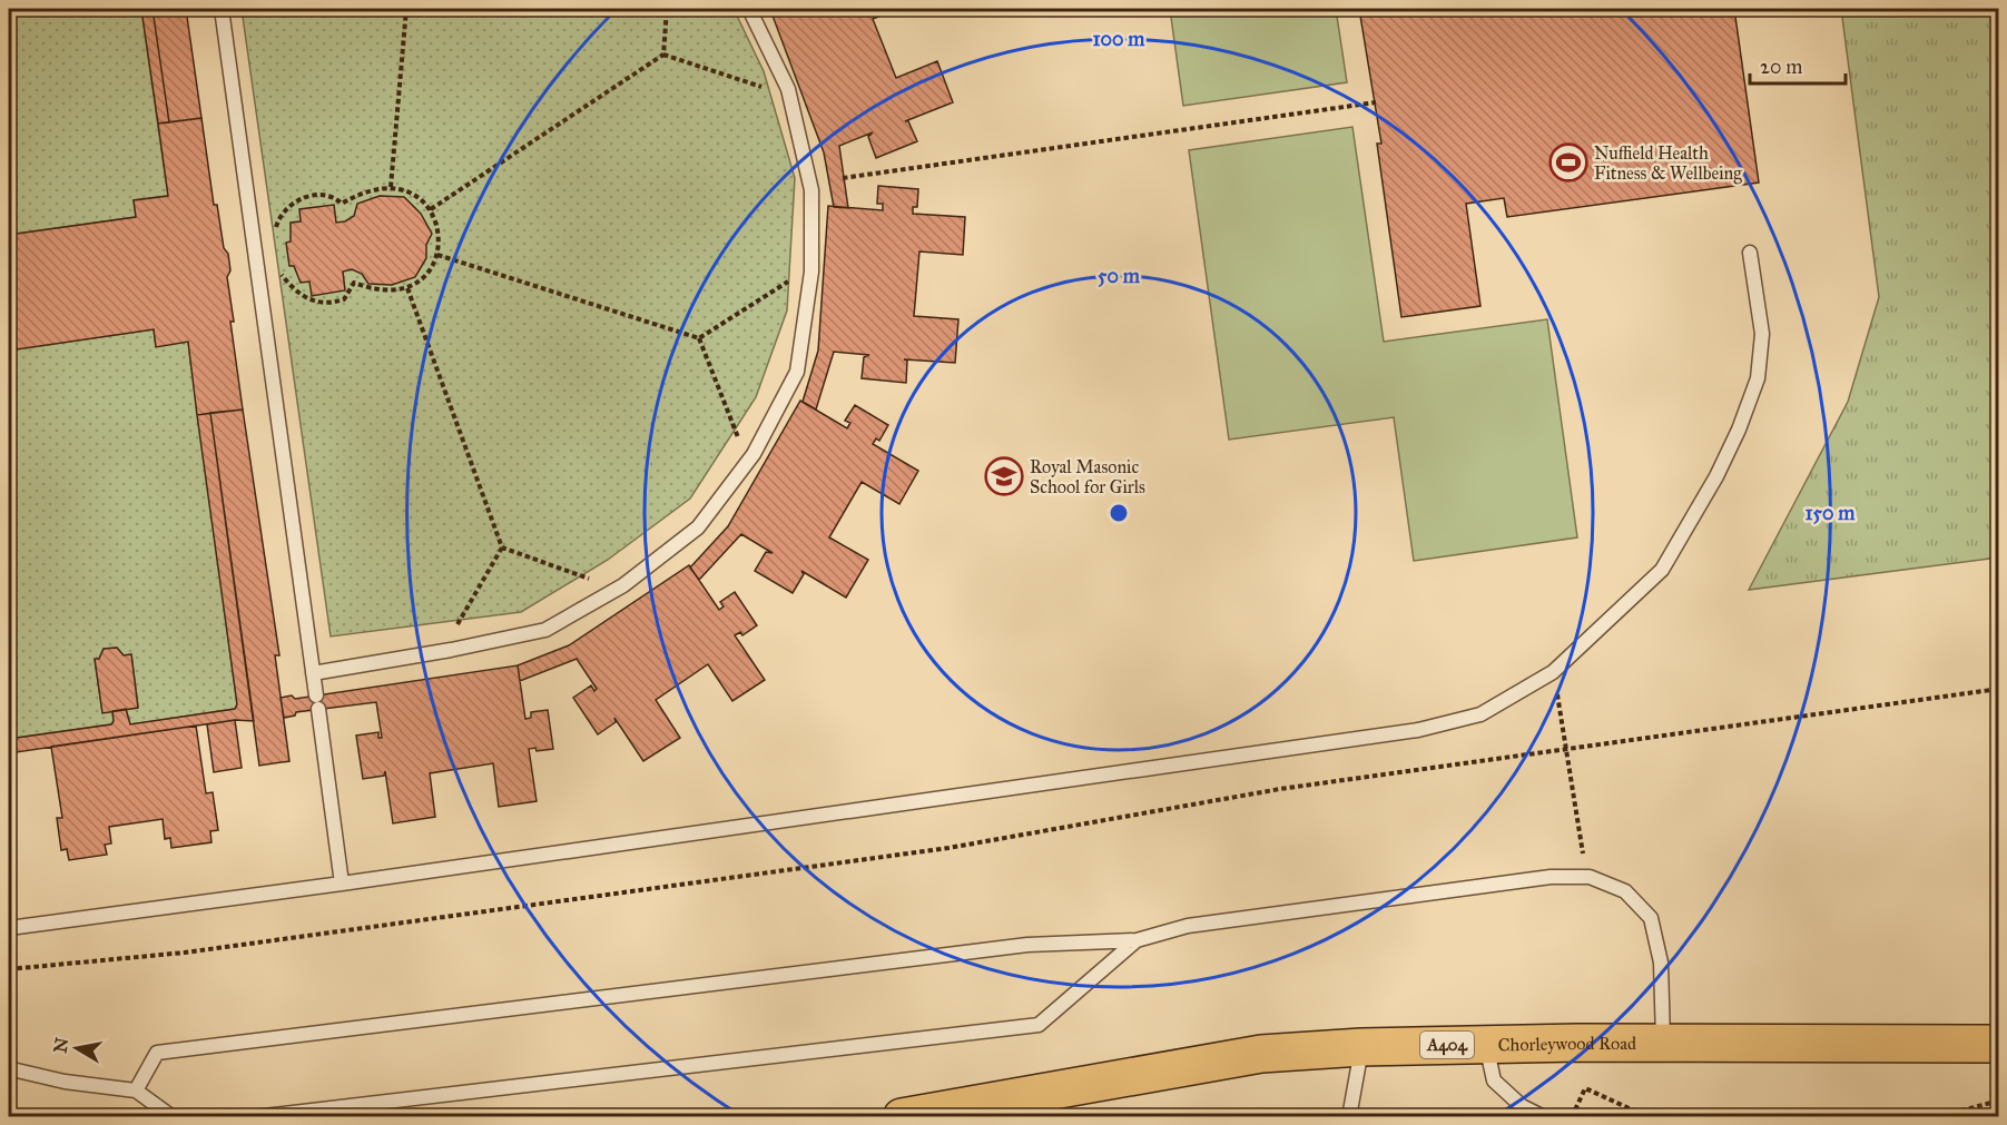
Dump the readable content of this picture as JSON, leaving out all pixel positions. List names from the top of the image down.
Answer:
{
  "streets": {
    "main road": ["Chorleywood Road", "A404"]
  },
  "places": {
    "sports": ["Nuffield Health Fitness & Wellbeing"],
    "school or university": ["Royal Masonic School for Girls"]
  },
  "scale_bar": "20 m",
  "north": "left",
  "rings": ["100 m", "50 m", "150 m"]
}
